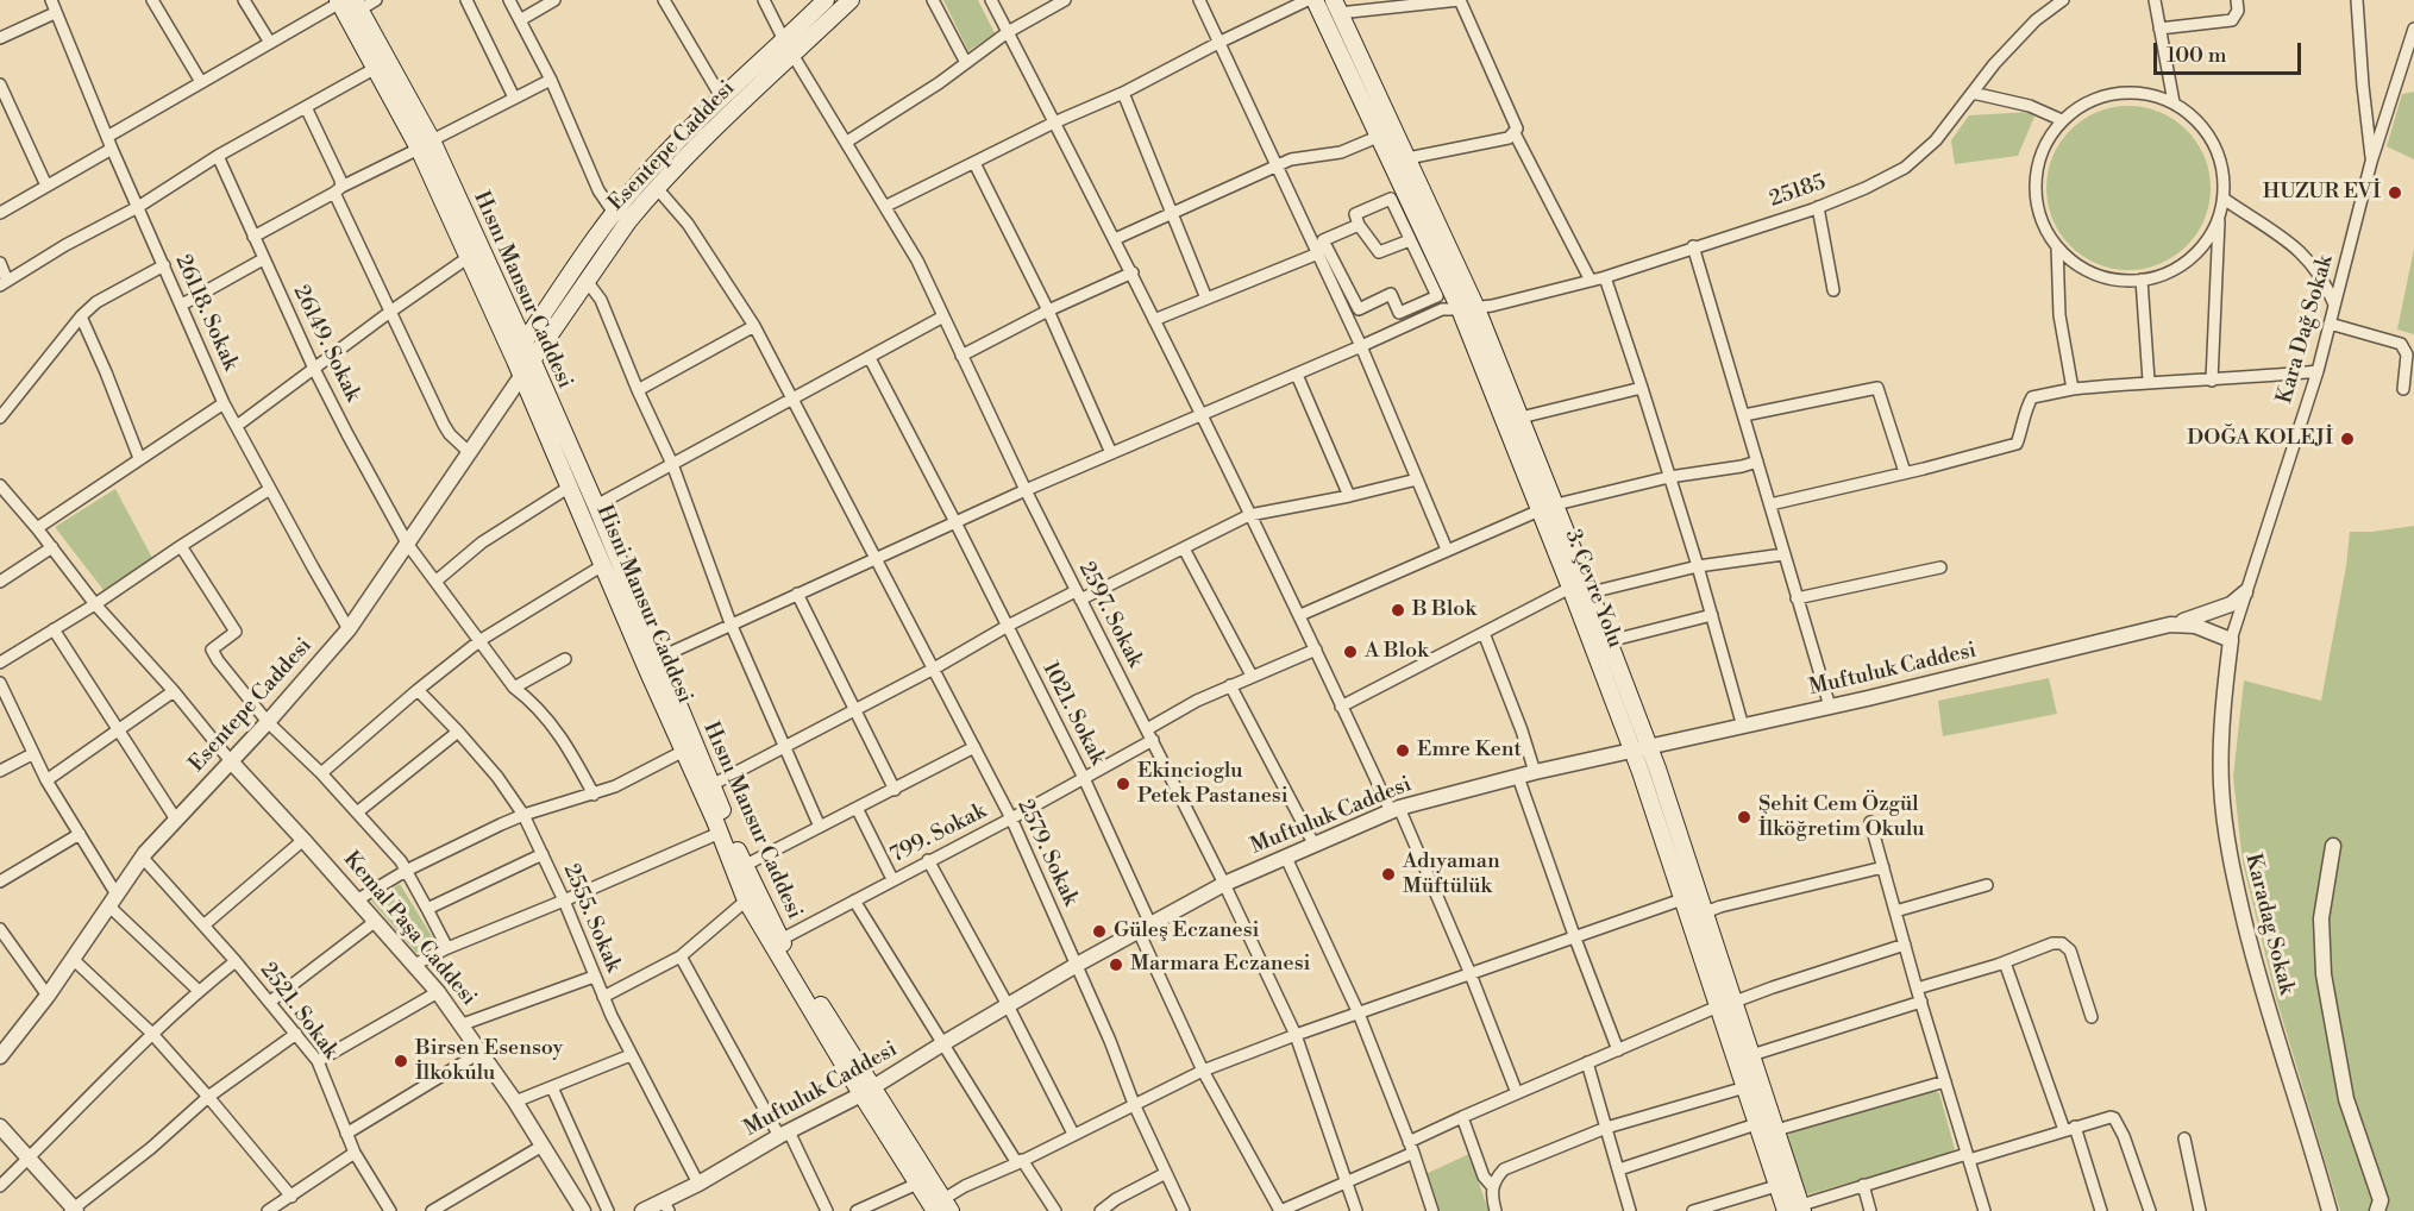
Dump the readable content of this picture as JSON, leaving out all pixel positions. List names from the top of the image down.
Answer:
{
  "streets": {
    "main road": [
      "Esentepe Caddesi",
      "Hısnı Mansur Caddesi",
      "3. Çevre Yolu",
      "Hisni Mansur Caddesi"
    ],
    "street": [
      "25185",
      "26118. Sokak",
      "Kara Dağ Sokak",
      "26149. Sokak",
      "2597. Sokak",
      "Muftuluk Caddesi",
      "1021. Sokak",
      "799. Sokak",
      "2579. Sokak",
      "2555. Sokak",
      "Karadag Sokak",
      "Kemal Paşa Caddesi",
      "2521. Sokak"
    ]
  },
  "crossings": [
    ["Esentepe Caddesi", "Hısnı Mansur Caddesi"],
    ["Esentepe Caddesi", "26118. Sokak"],
    ["Esentepe Caddesi", "26149. Sokak"],
    ["Esentepe Caddesi", "Hisni Mansur Caddesi"],
    ["Esentepe Caddesi", "2597. Sokak"],
    ["Esentepe Caddesi", "2579. Sokak"],
    ["Esentepe Caddesi", "Kemal Paşa Caddesi"],
    ["Esentepe Caddesi", "2521. Sokak"],
    ["25185", "Hısnı Mansur Caddesi"],
    ["25185", "3. Çevre Yolu"],
    ["25185", "2597. Sokak"],
    ["25185", "1021. Sokak"],
    ["25185", "2579. Sokak"],
    ["Hısnı Mansur Caddesi", "Hisni Mansur Caddesi"],
    ["Hısnı Mansur Caddesi", "Muftuluk Caddesi"],
    ["Hısnı Mansur Caddesi", "799. Sokak"],
    ["Kara Dağ Sokak", "Muftuluk Caddesi"],
    ["Kara Dağ Sokak", "Karadag Sokak"],
    ["3. Çevre Yolu", "Muftuluk Caddesi"],
    ["Hisni Mansur Caddesi", "Muftuluk Caddesi"],
    ["2597. Sokak", "Muftuluk Caddesi"],
    ["2597. Sokak", "799. Sokak"],
    ["Muftuluk Caddesi", "1021. Sokak"],
    ["Muftuluk Caddesi", "2579. Sokak"],
    ["Muftuluk Caddesi", "2555. Sokak"],
    ["Muftuluk Caddesi", "Karadag Sokak"],
    ["1021. Sokak", "799. Sokak"],
    ["799. Sokak", "2579. Sokak"]
  ],
  "places": [
    "HUZUR EVİ",
    "DOĞA KOLEJİ",
    "B Blok",
    "A Blok",
    "Emre Kent",
    "Ekincioglu Petek Pastanesi",
    "Şehit Cem Özgül İlköğretim Okulu",
    "Adıyaman Müftülük",
    "Güleş Eczanesi",
    "Marmara Eczanesi",
    "Birsen Esensoy İlkokulu"
  ],
  "scale_bar": "100 m"
}
